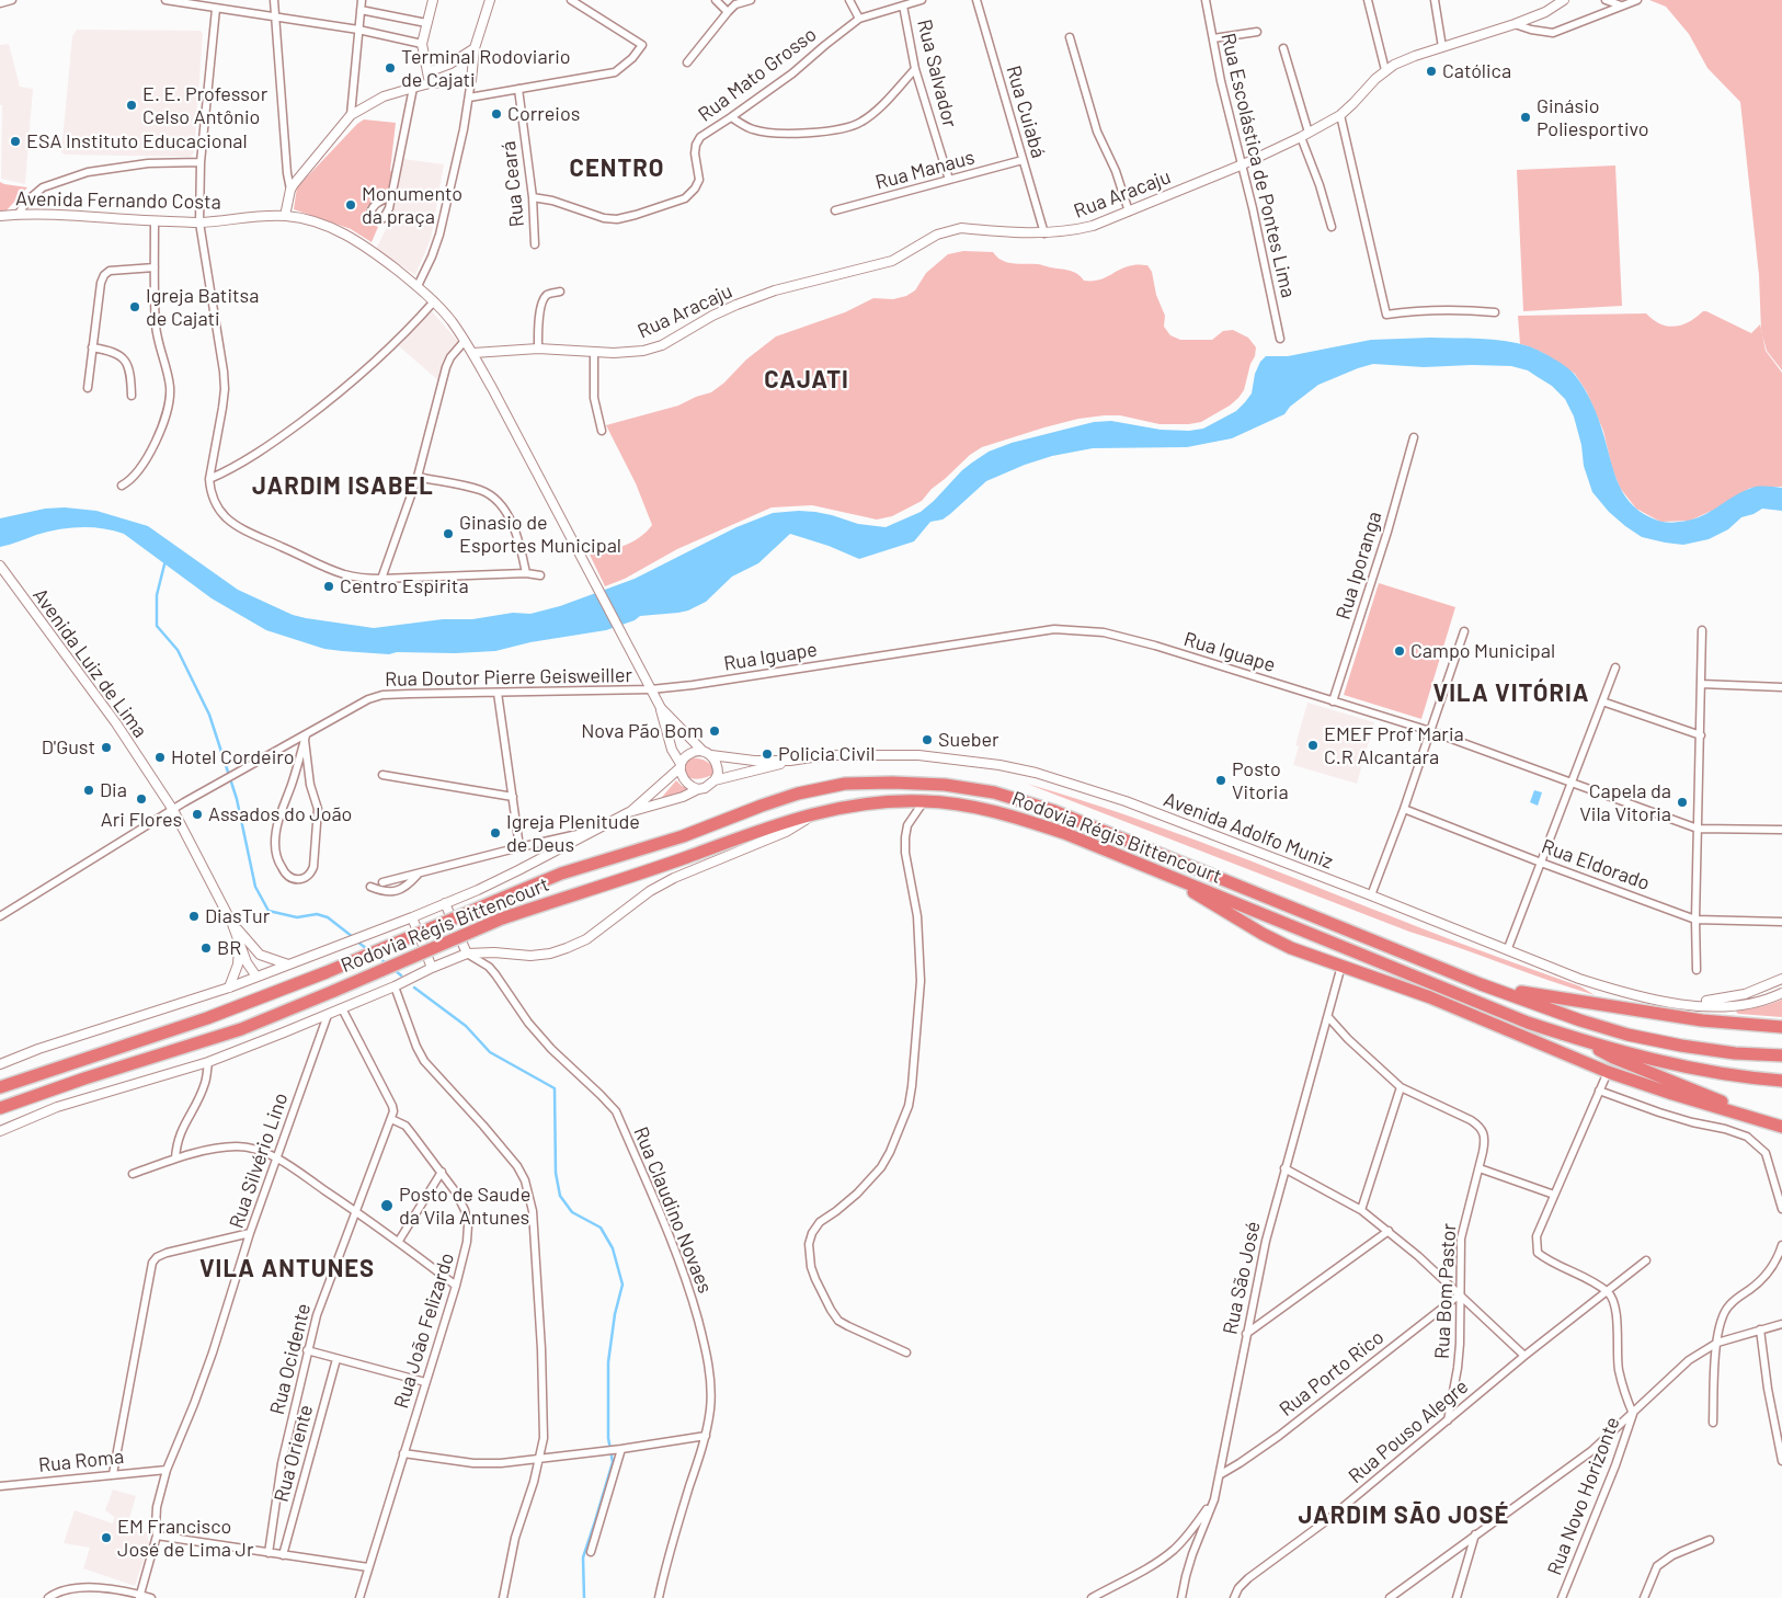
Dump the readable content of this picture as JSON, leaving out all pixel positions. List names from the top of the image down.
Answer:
{
  "streets": {
    "highway": ["Rodovia Régis Bittencourt"],
    "street": [
      "Rua Salvador",
      "Rua Mato Grosso",
      "Rua Cuiabá",
      "Rua Escolástica de Pontes Lima",
      "Rua Manaus",
      "Rua Ceará",
      "Rua Aracaju",
      "Avenida Fernando Costa",
      "Rua Iporanga",
      "Rua Iguape",
      "Avenida Luiz de Lima",
      "Rua Doutor Pierre Geisweiller",
      "Avenida Adolfo Muniz",
      "Rua Eldorado",
      "Rua Silvério Lino",
      "Rua Claudino Novaes",
      "Rua São José",
      "Rua Bom Pastor",
      "Rua João Felizardo",
      "Rua Ocidente",
      "Rua Porto Rico",
      "Rua Pouso Alegre",
      "Rua Oriente",
      "Rua Roma",
      "Rua Novo Horizonte"
    ]
  },
  "crossings": [
    ["Rua Salvador", "Rua Mato Grosso"],
    ["Rua Salvador", "Rua Manaus"],
    ["Rua Mato Grosso", "Rua Ceará"],
    ["Rua Cuiabá", "Rua Manaus"],
    ["Rua Cuiabá", "Rua Aracaju"],
    ["Rua Escolástica de Pontes Lima", "Rua Aracaju"],
    ["Rua Aracaju", "Avenida Fernando Costa"],
    ["Avenida Fernando Costa", "Rua Iguape"],
    ["Avenida Fernando Costa", "Rua Doutor Pierre Geisweiller"],
    ["Rua Iporanga", "Rua Iguape"],
    ["Rua Iguape", "Rua Doutor Pierre Geisweiller"],
    ["Avenida Luiz de Lima", "Rua Doutor Pierre Geisweiller"],
    ["Rua Silvério Lino", "Rua Roma"],
    ["Rua São José", "Rua Bom Pastor"],
    ["Rua São José", "Rua Porto Rico"],
    ["Rua Bom Pastor", "Rua Porto Rico"],
    ["Rua Bom Pastor", "Rua Pouso Alegre"],
    ["Rua João Felizardo", "Rua Ocidente"],
    ["Rua Pouso Alegre", "Rua Novo Horizonte"]
  ],
  "districts": [
    "CENTRO",
    "CAJATI",
    "JARDIM ISABEL",
    "VILA VITÓRIA",
    "VILA ANTUNES",
    "JARDIM SÃO JOSÉ"
  ],
  "places": [
    "Terminal Rodoviario de Cajati",
    "Católica",
    "E. E. Professor Celso Antônio",
    "Correios",
    "Ginásio Poliesportivo",
    "ESA Instituto Educacional",
    "Monumento da praça",
    "Igreja Batitsa de Cajati",
    "Ginasio de Esportes Municipal",
    "Centro Espirita",
    "Campo Municipal",
    "Nova Pão Bom",
    "Sueber",
    "EMEF Prof Maria C.R Alcantara",
    "D'Gust",
    "Policia Civil",
    "Hotel Cordeiro",
    "Posto Vitoria",
    "Dia",
    "Ari Flores",
    "Capela da Vila Vitoria",
    "Assados do João",
    "Igreja Plenitude de Deus",
    "DiasTur",
    "BR",
    "Posto de Saude da Vila Antunes",
    "EM Francisco José de Lima Jr"
  ]
}
